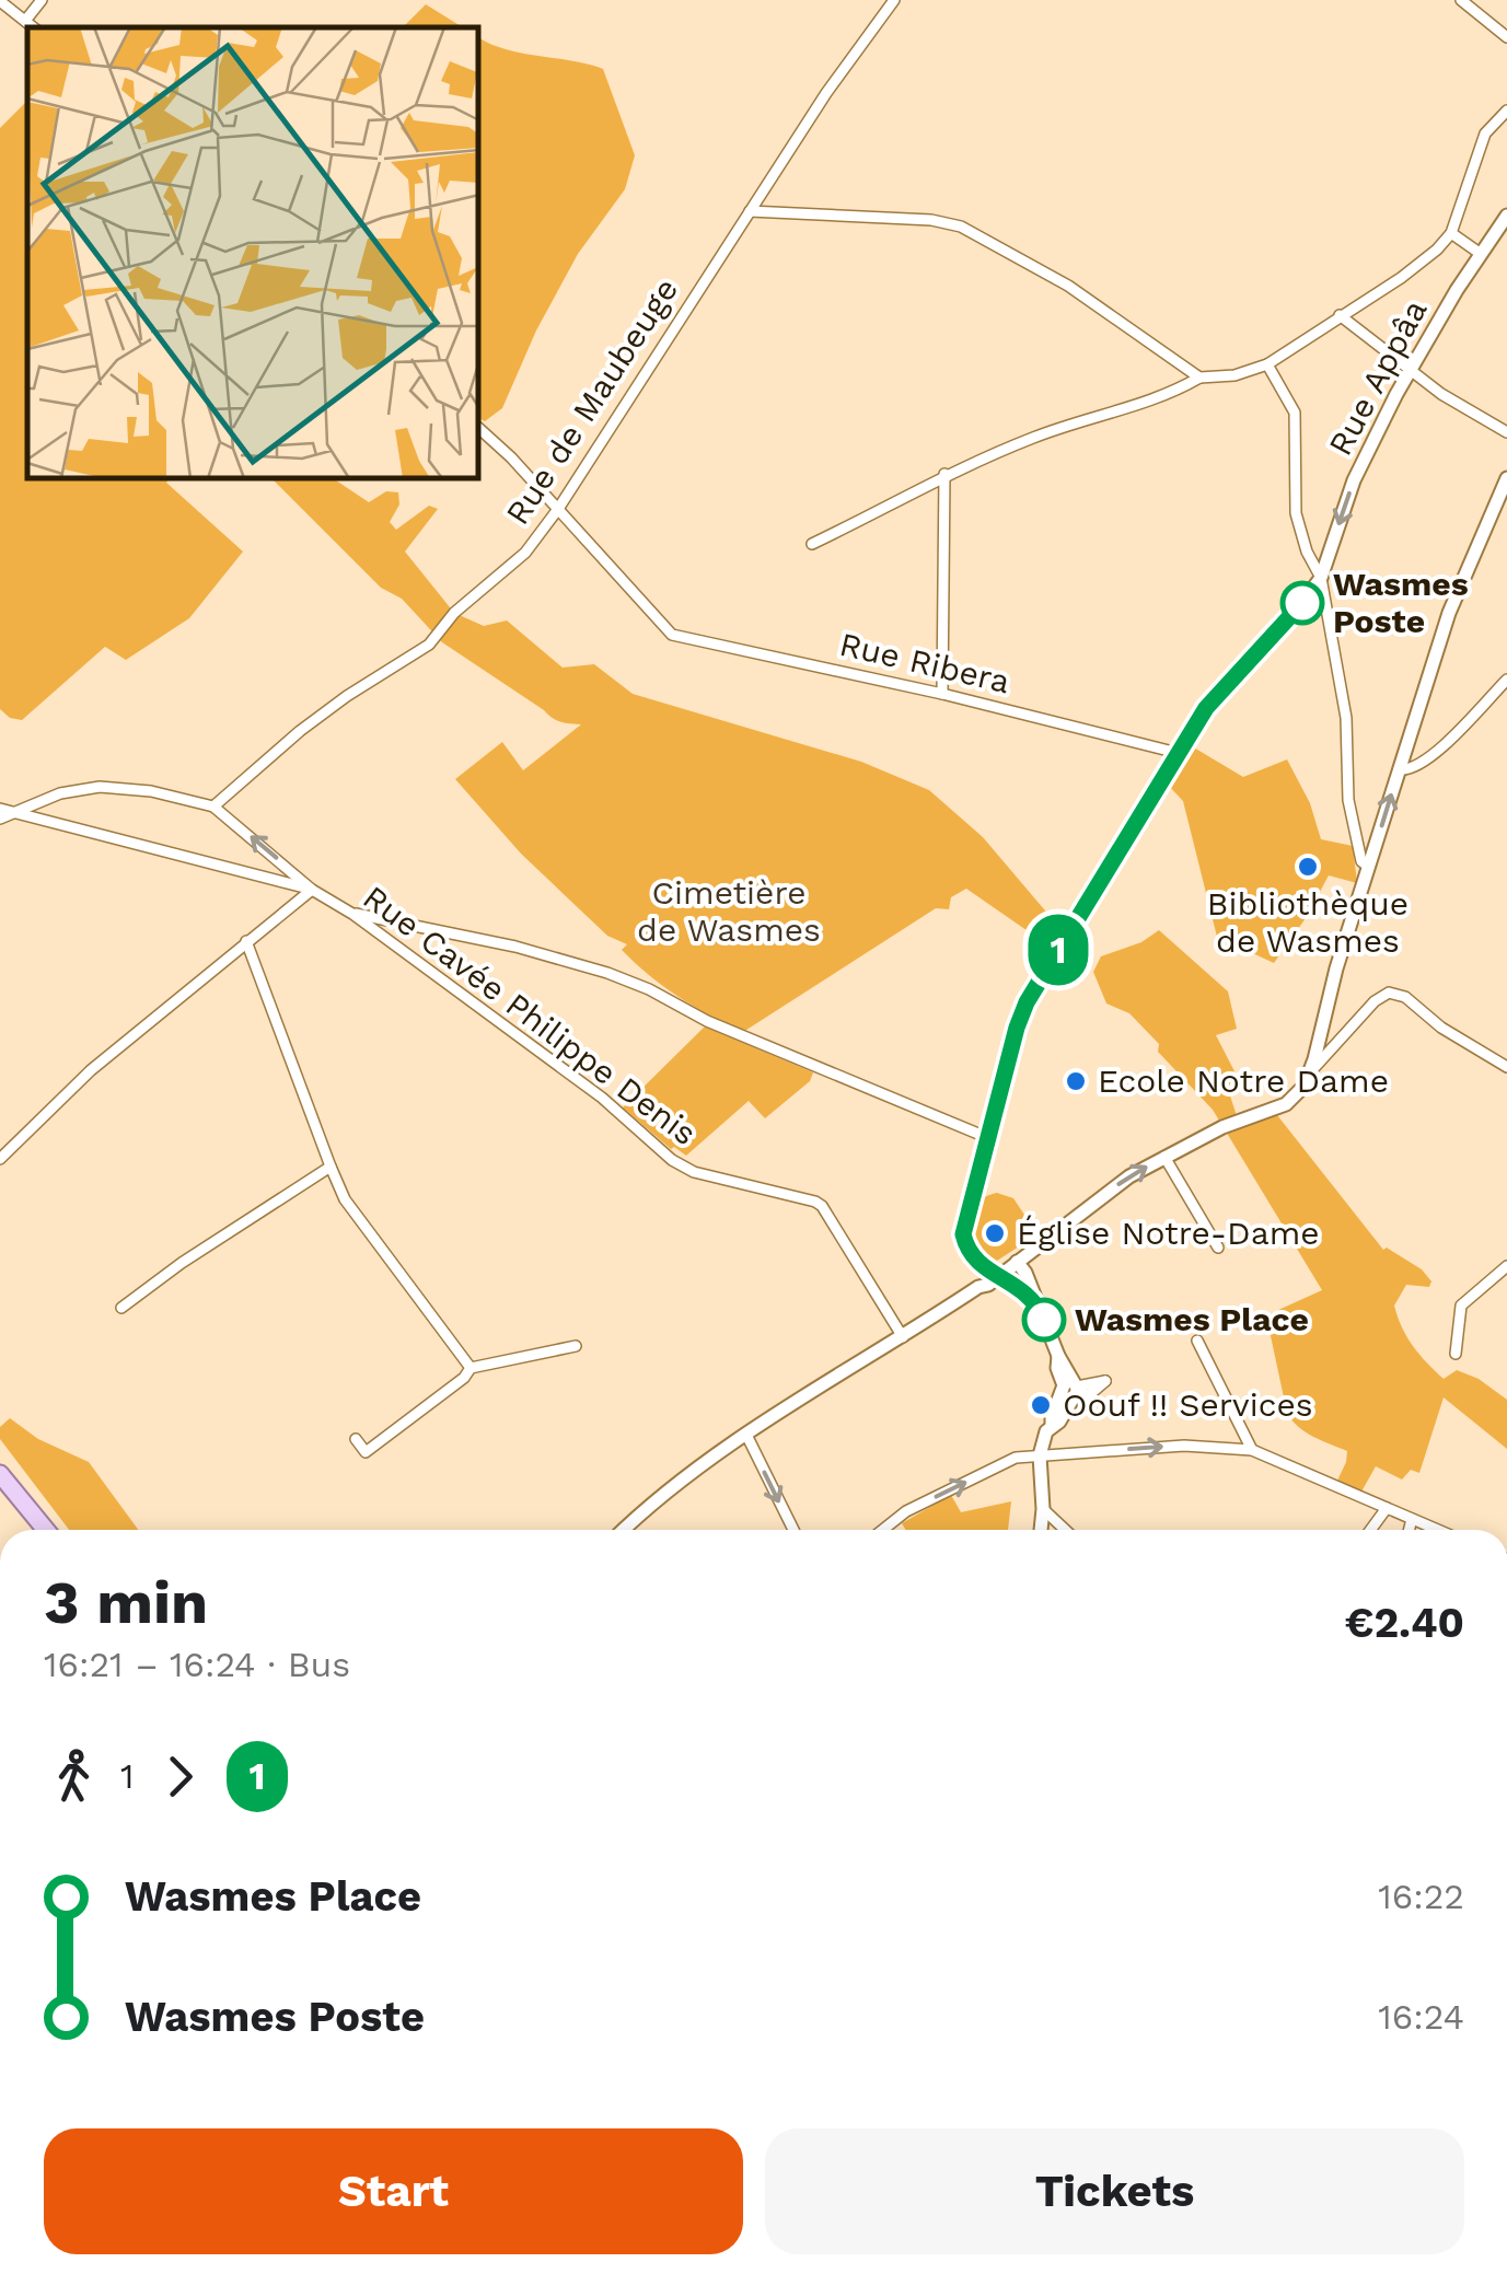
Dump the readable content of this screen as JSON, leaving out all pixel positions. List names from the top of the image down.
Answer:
{
  "streets": {
    "street": [
      "Rue Appâa",
      "Rue de Maubeuge",
      "Rue Ribera",
      "Rue Cavée Philippe Denis"
    ]
  },
  "crossings": [
    ["Rue Appâa", "Rue Ribera"],
    ["Rue de Maubeuge", "Rue Ribera"]
  ],
  "parks": ["Cimetière de Wasmes"],
  "places": [
    "Wasmes Poste",
    "Bibliothèque de Wasmes",
    "Ecole Notre Dame",
    "Église Notre-Dame",
    "Wasmes Place",
    "Oouf !! Services"
  ],
  "lines": ["bus line 1"],
  "page": {
    "on_map": "1",
    "heading": ["3 min", "16:21 – 16:24 · Bus", "€2.40"],
    "legs": ["1", "1"],
    "list": [
      {
        "name": "Wasmes Place",
        "value": "16:22"
      },
      {
        "name": "Wasmes Poste",
        "value": "16:24"
      }
    ],
    "buttons": ["Start", "Tickets"]
  }
}
